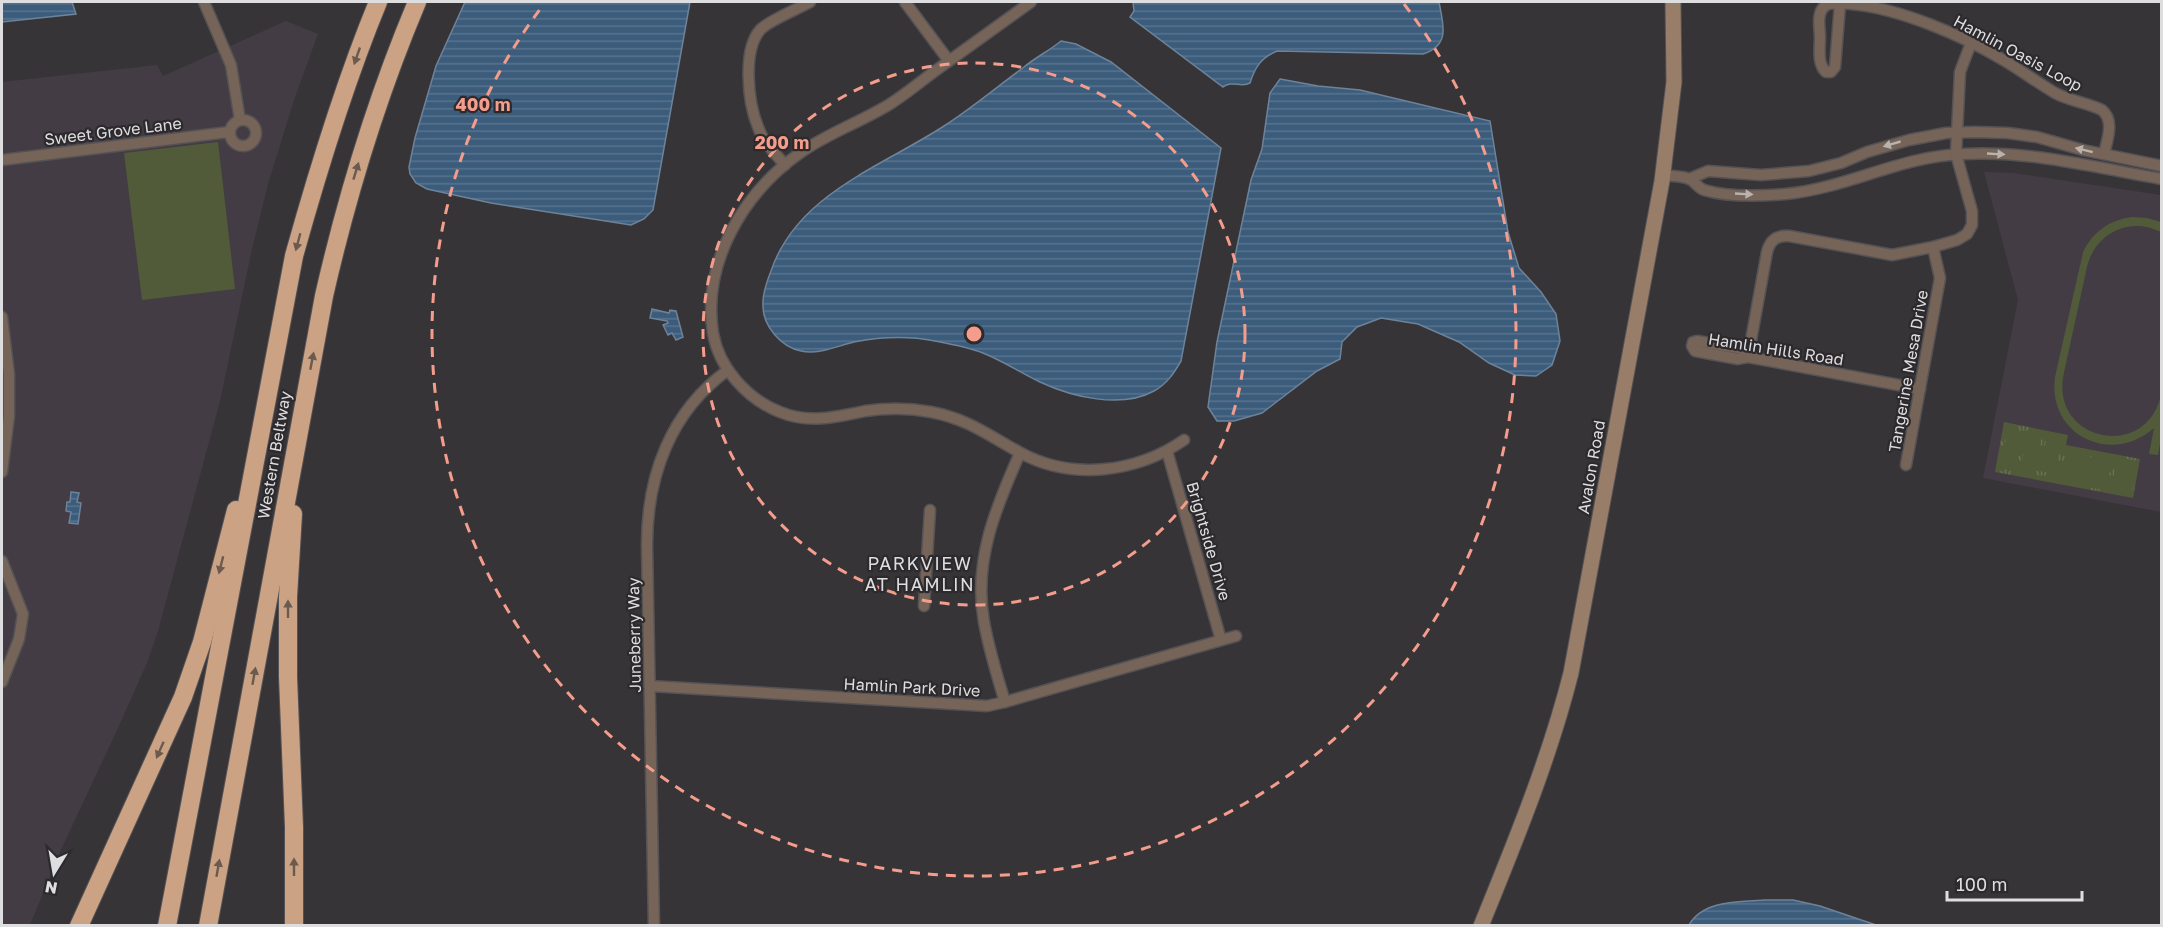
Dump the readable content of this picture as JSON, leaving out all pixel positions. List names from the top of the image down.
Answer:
{
  "streets": {
    "highway": ["Western Beltway"],
    "main road": ["Avalon Road"],
    "street": [
      "Hamlin Oasis Loop",
      "Sweet Grove Lane",
      "Hamlin Hills Road",
      "Tangerine Mesa Drive",
      "Brightside Drive",
      "Juneberry Way",
      "Hamlin Park Drive"
    ]
  },
  "crossings": [
    ["Hamlin Hills Road", "Tangerine Mesa Drive"],
    ["Brightside Drive", "Hamlin Park Drive"],
    ["Juneberry Way", "Hamlin Park Drive"]
  ],
  "districts": ["PARKVIEW AT HAMLIN"],
  "scale_bar": "100 m",
  "north": "bottom",
  "rings": ["400 m", "200 m"]
}
